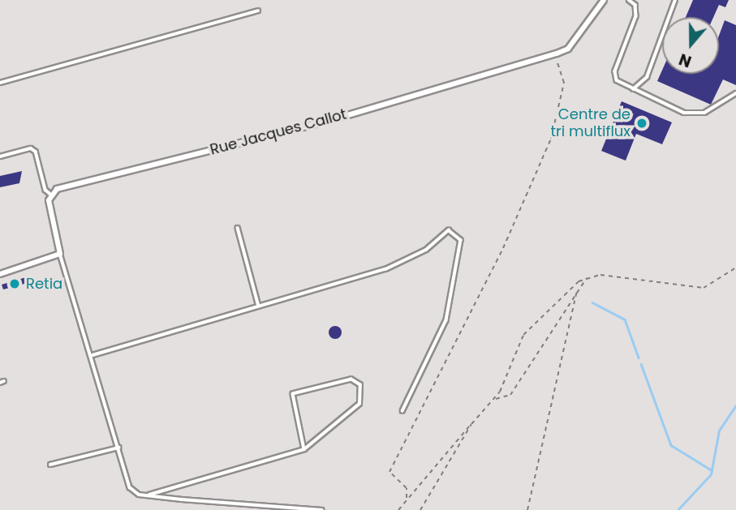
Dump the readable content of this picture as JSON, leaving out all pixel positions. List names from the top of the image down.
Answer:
{
  "streets": {
    "street": ["Rue Jacques Callot"]
  },
  "places": ["Centre de tri multiflux", "Retia"],
  "north": "bottom"
}
